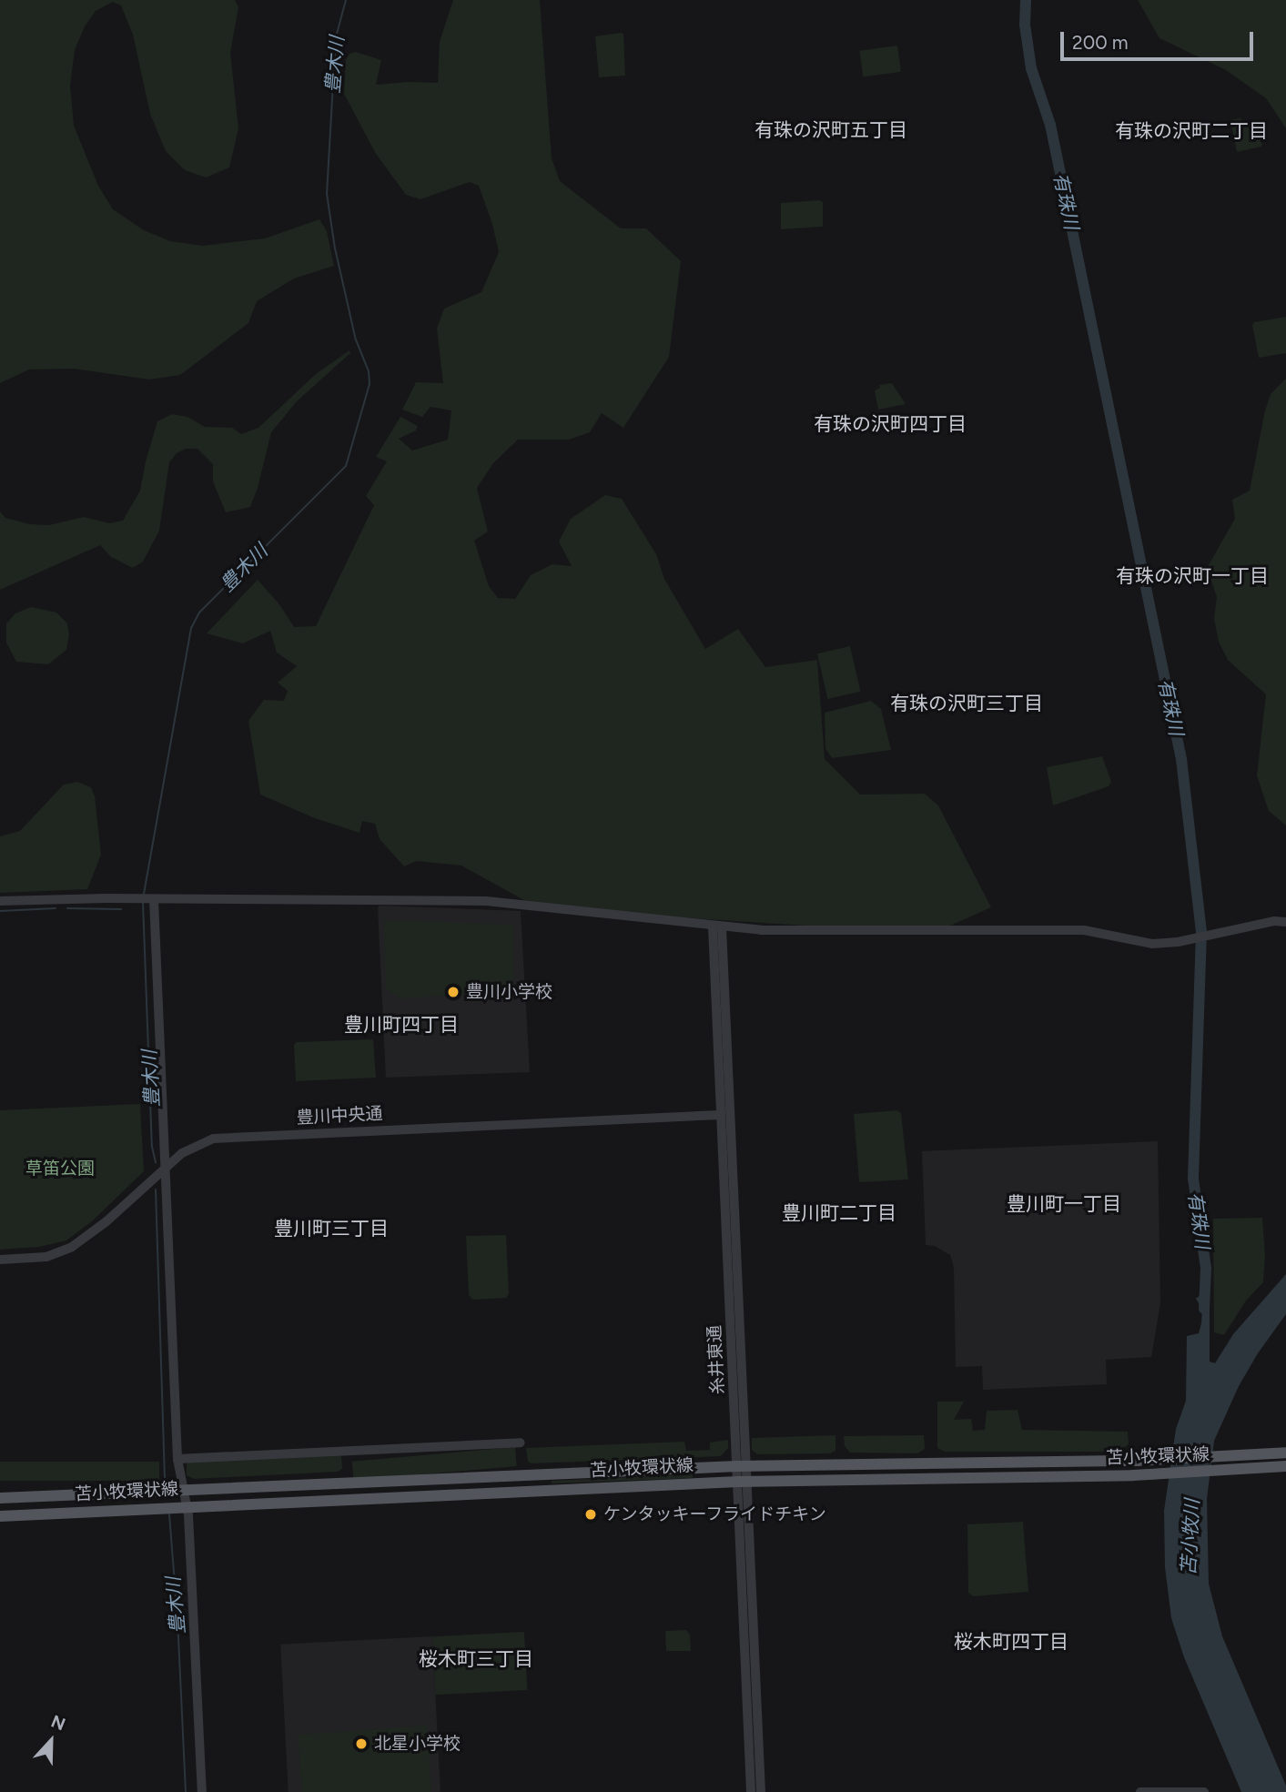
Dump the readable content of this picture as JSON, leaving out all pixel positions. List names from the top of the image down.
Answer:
{
  "streets": {
    "main road": ["苫小牧環状線"],
    "street": ["豊川中央通", "糸井東通"]
  },
  "crossings": [
    ["豊川中央通", "糸井東通"],
    ["糸井東通", "苫小牧環状線"]
  ],
  "districts": [
    "有珠の沢町五丁目",
    "有珠の沢町二丁目",
    "有珠の沢町四丁目",
    "有珠の沢町一丁目",
    "有珠の沢町三丁目",
    "豊川町四丁目",
    "豊川町一丁目",
    "豊川町二丁目",
    "豊川町三丁目",
    "桜木町四丁目",
    "桜木町三丁目"
  ],
  "water": ["豊木川", "有珠川", "苫小牧川"],
  "parks": ["草笛公園"],
  "places": ["豊川小学校", "ケンタッキーフライドチキン", "北星小学校"],
  "scale_bar": "200 m",
  "north": "top"
}
